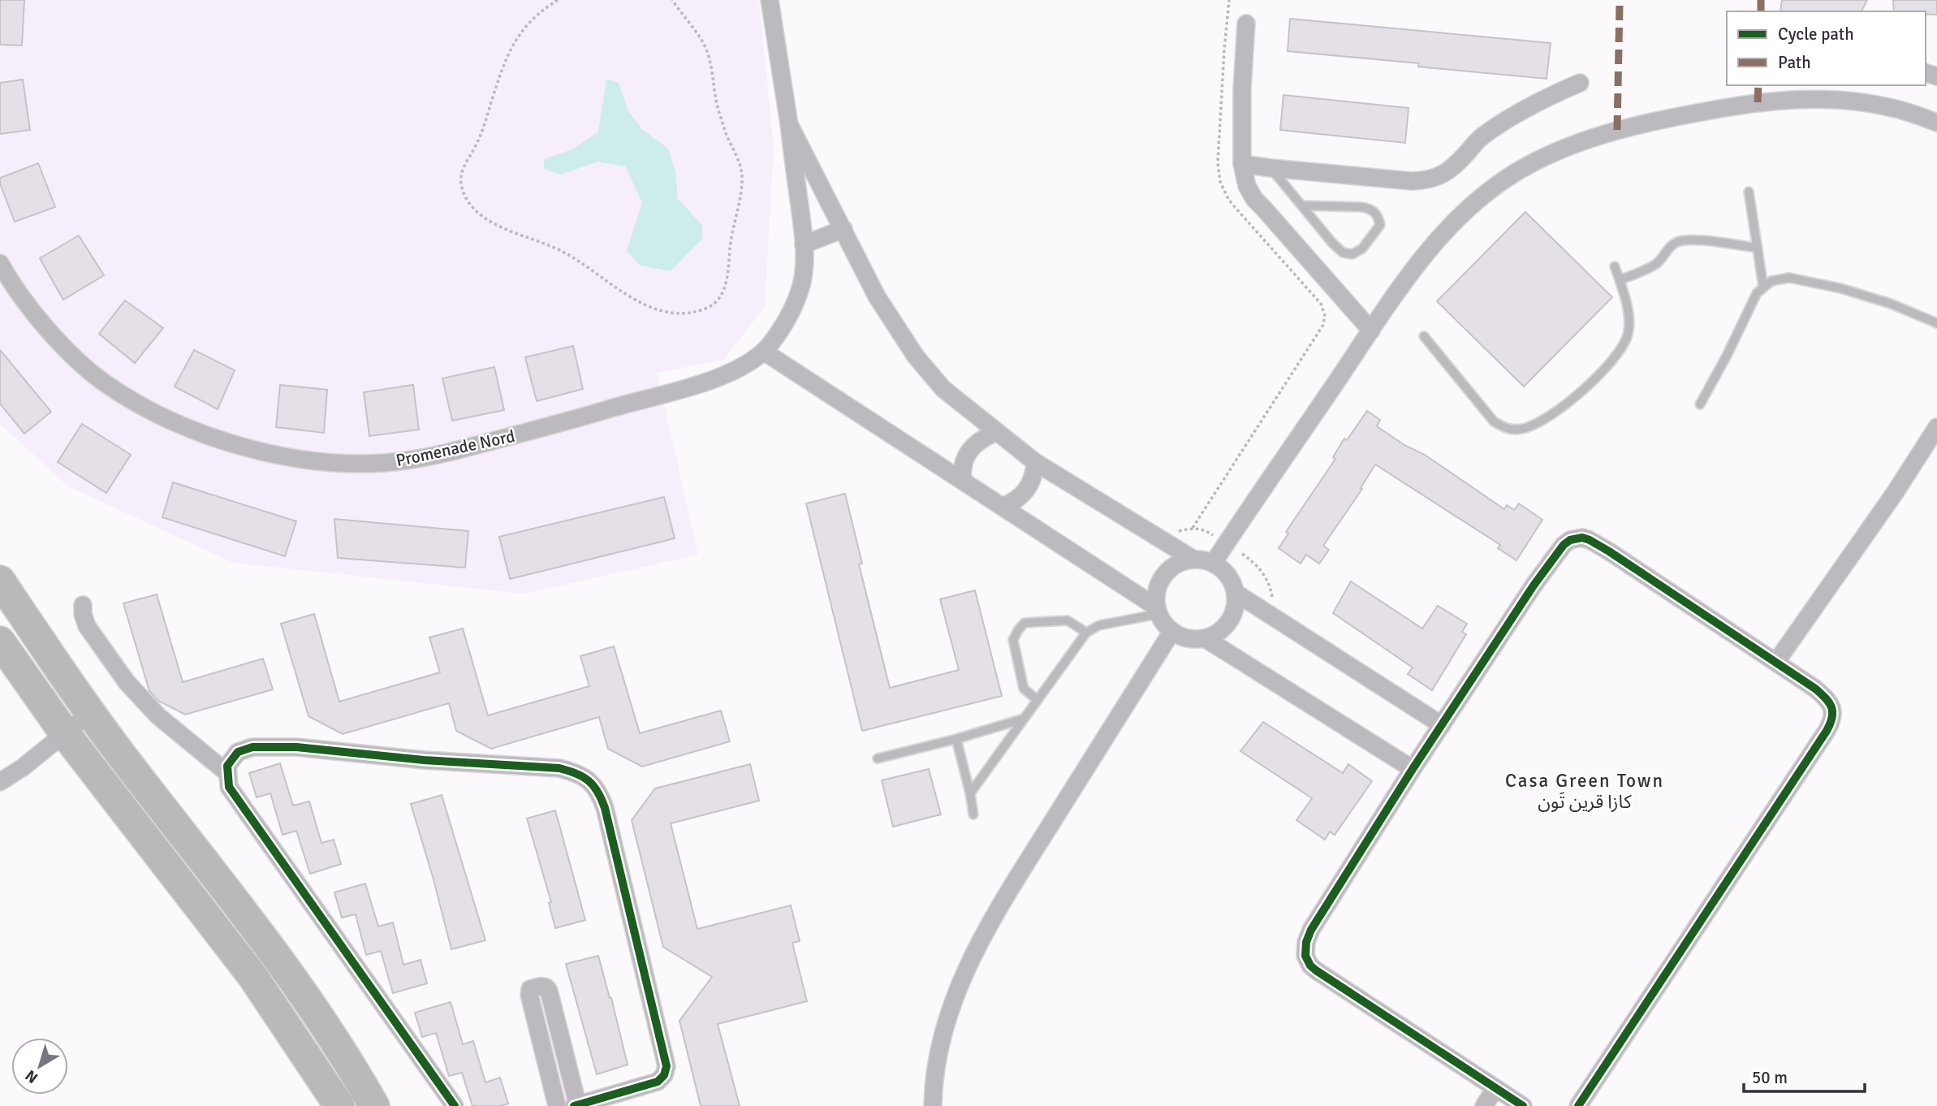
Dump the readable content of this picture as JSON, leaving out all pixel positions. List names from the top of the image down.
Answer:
{
  "streets": {
    "street": ["Promenade Nord"]
  },
  "districts": ["Casa Green Town كازا قرين تَون"],
  "legend": ["Cycle path", "Path"],
  "scale_bar": "50 m",
  "north": "bottom left"
}
